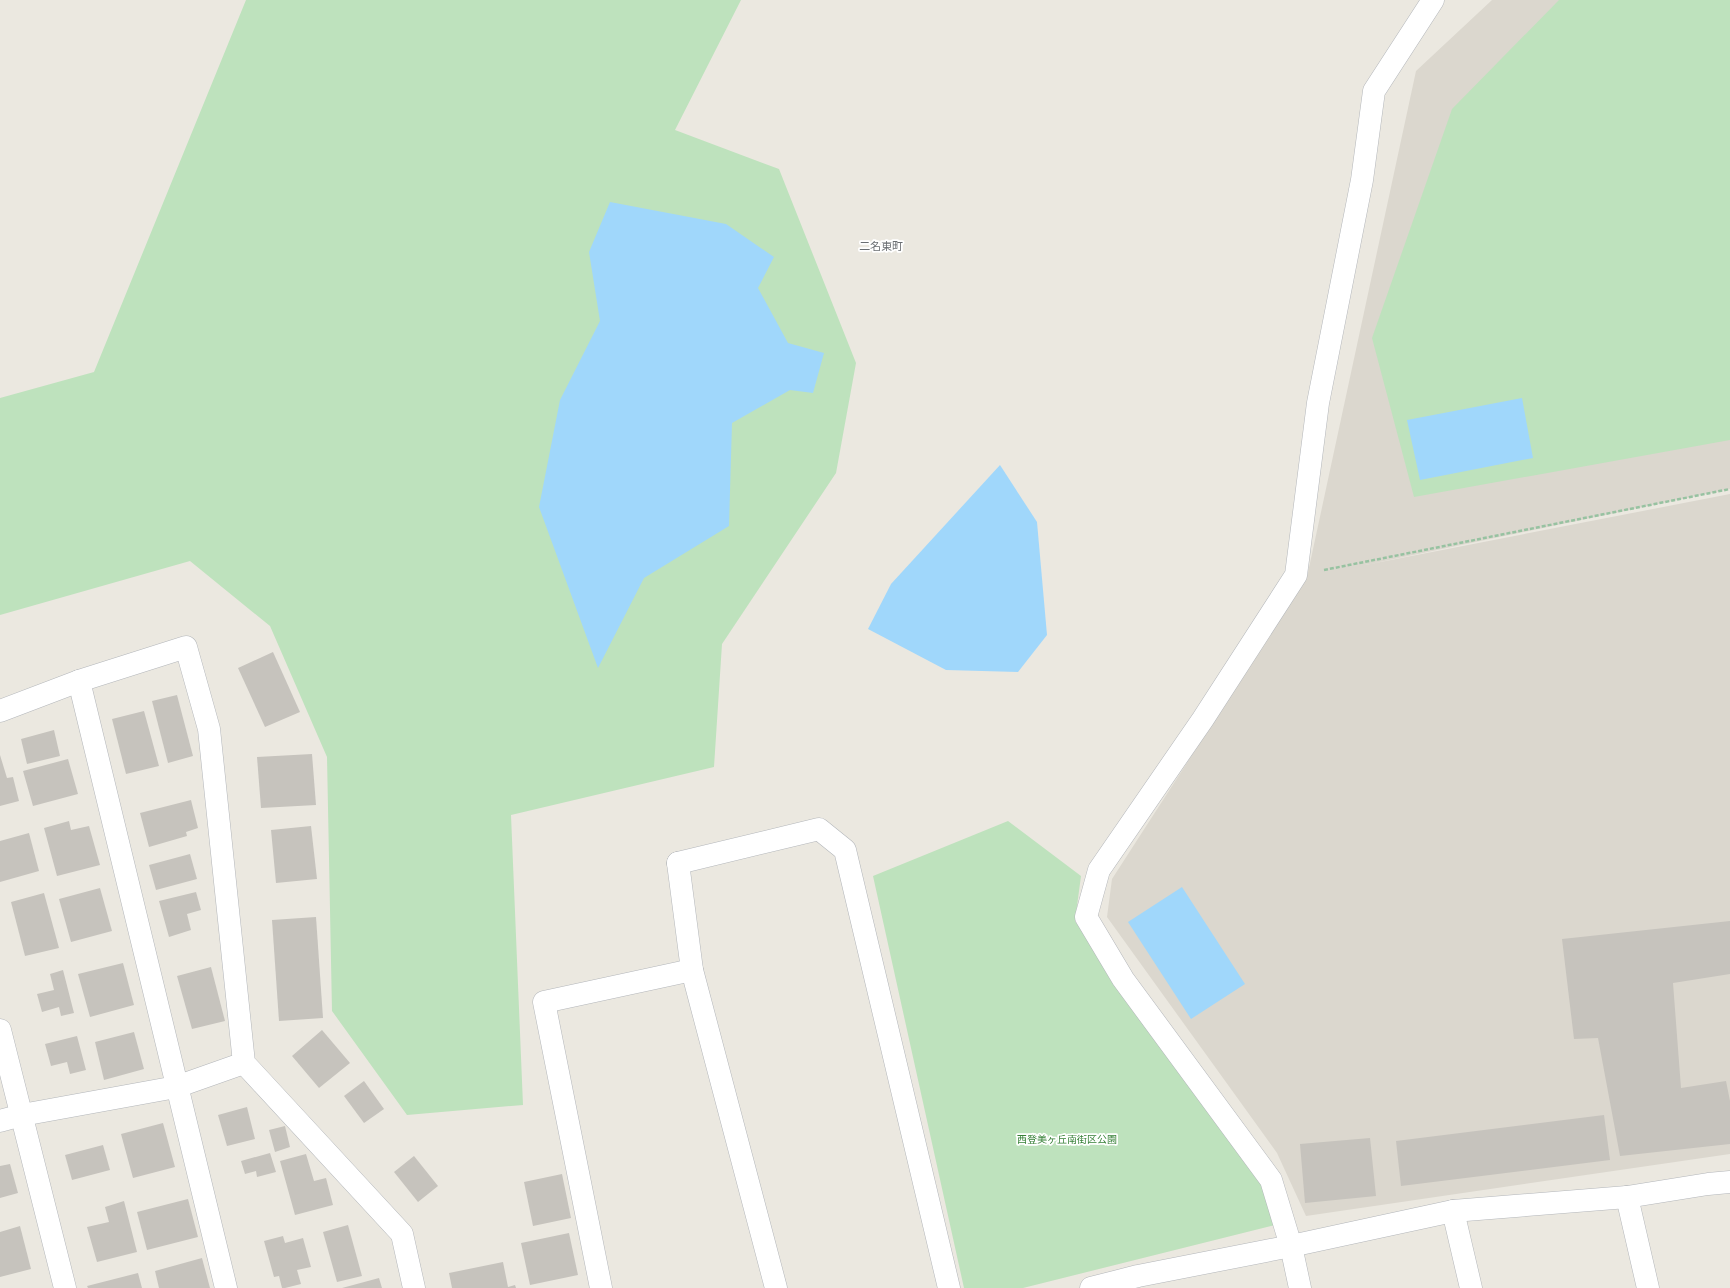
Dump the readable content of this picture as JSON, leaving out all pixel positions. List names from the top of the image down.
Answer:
{
  "districts": ["二名東町"],
  "parks": ["西登美ヶ丘南街区公園"]
}
